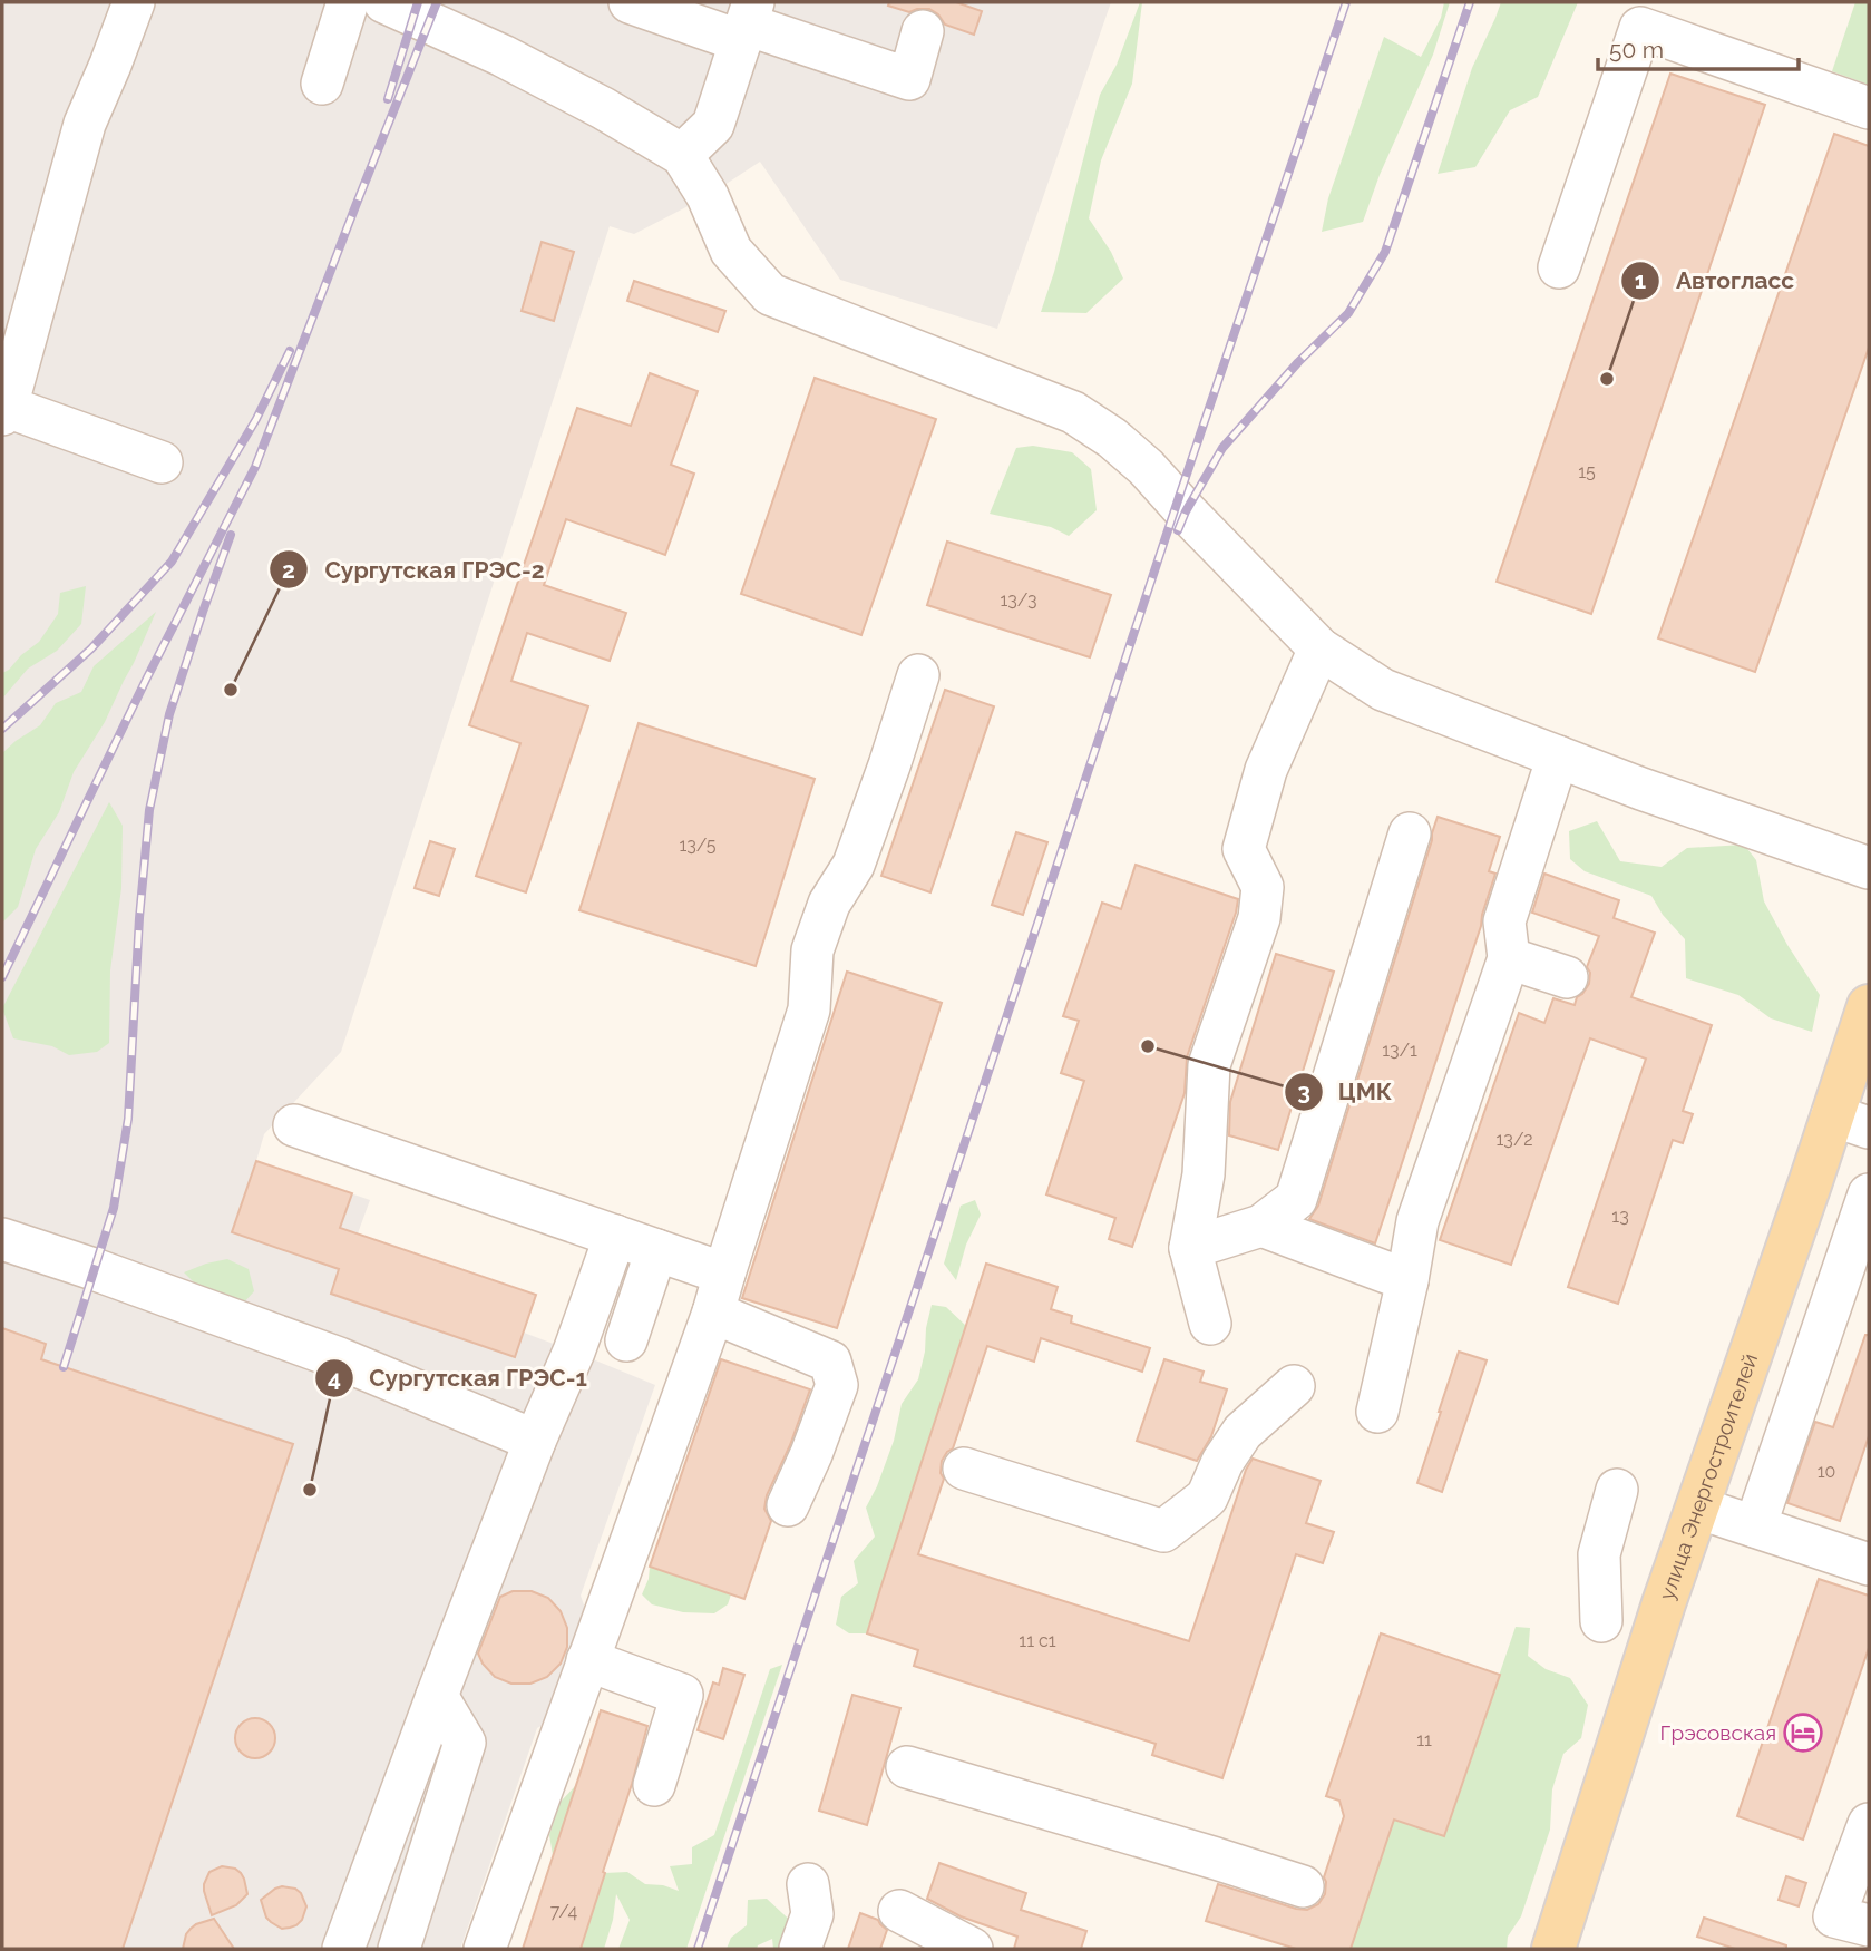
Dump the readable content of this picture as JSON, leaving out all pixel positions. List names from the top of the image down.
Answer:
{
  "streets": {
    "main road": ["улица Энергостроителей"]
  },
  "places": {
    "other": [
      "Автогласс",
      "Сургутская ГРЭС-2",
      "ЦМК",
      "Сургутская ГРЭС-1"
    ],
    "hotel": ["Грэсовская"]
  },
  "house_numbers": [
    "15",
    "13/3",
    "13/5",
    "13/1",
    "13/2",
    "13",
    "10",
    "11 с1",
    "11",
    "7/4"
  ],
  "scale_bar": "50 m"
}
